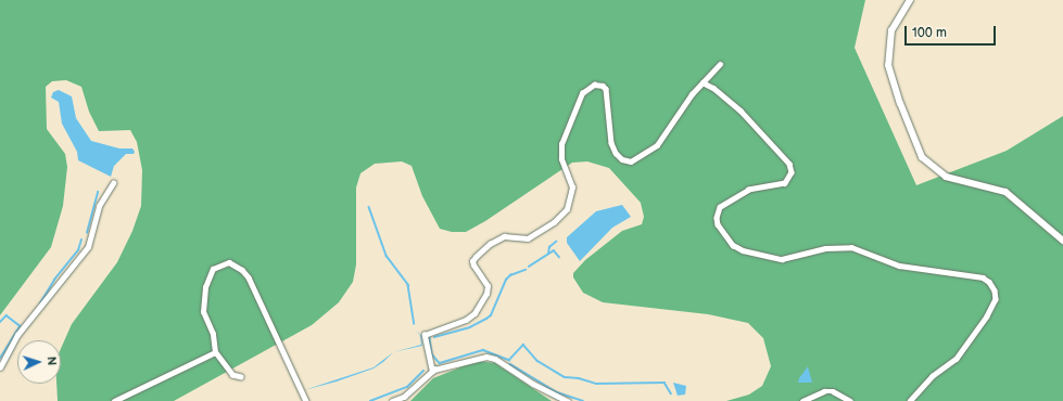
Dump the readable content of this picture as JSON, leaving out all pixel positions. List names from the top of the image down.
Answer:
{
  "scale_bar": "100 m",
  "north": "right"
}
